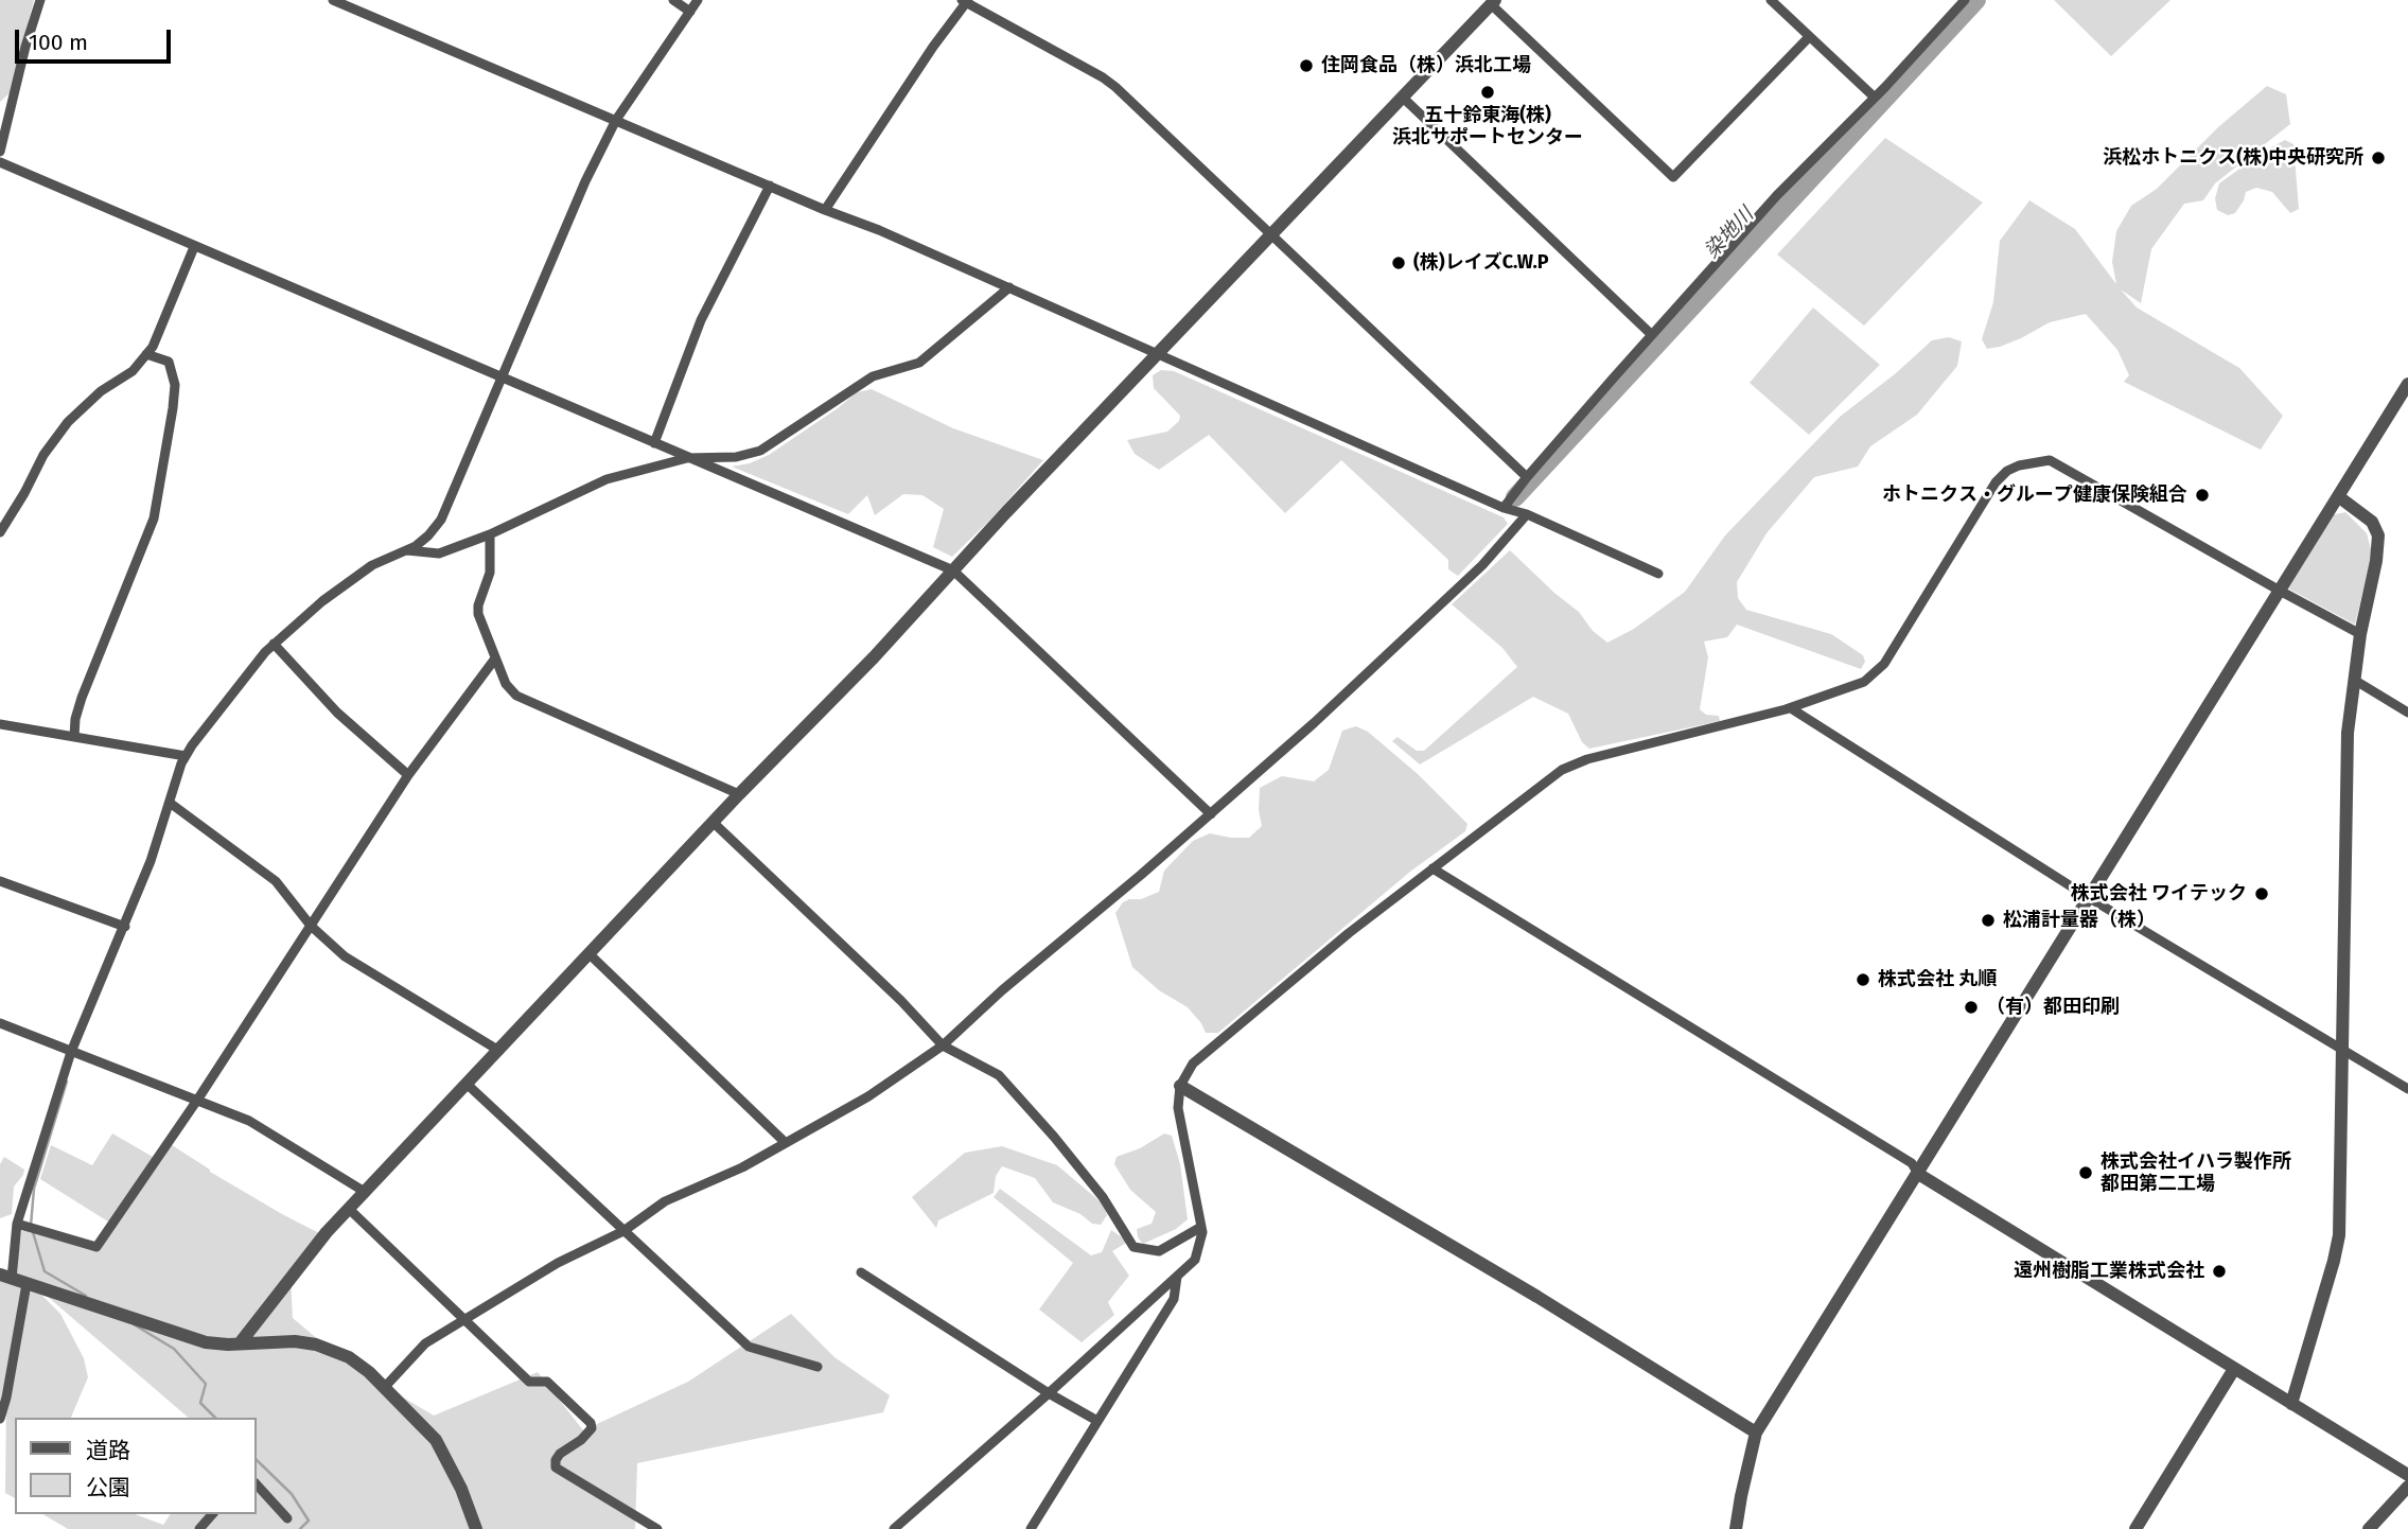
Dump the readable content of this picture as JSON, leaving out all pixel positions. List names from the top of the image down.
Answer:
{
  "water": ["染地川"],
  "places": [
    "住岡食品（株）浜北工場",
    "五十鈴東海(株) 浜北サポートセンター",
    "浜松ホトニクス(株)中央研究所",
    "(株)レイズC.W.P",
    "ホトニクス・グループ健康保険組合",
    "株式会社 ワイテック",
    "松浦計量器（株）",
    "株式会社 丸順",
    "（有）都田印刷",
    "株式会社イハラ製作所 都田第二工場",
    "遠州樹脂工業株式会社"
  ],
  "legend": ["道路", "公園"],
  "scale_bar": "100 m"
}
